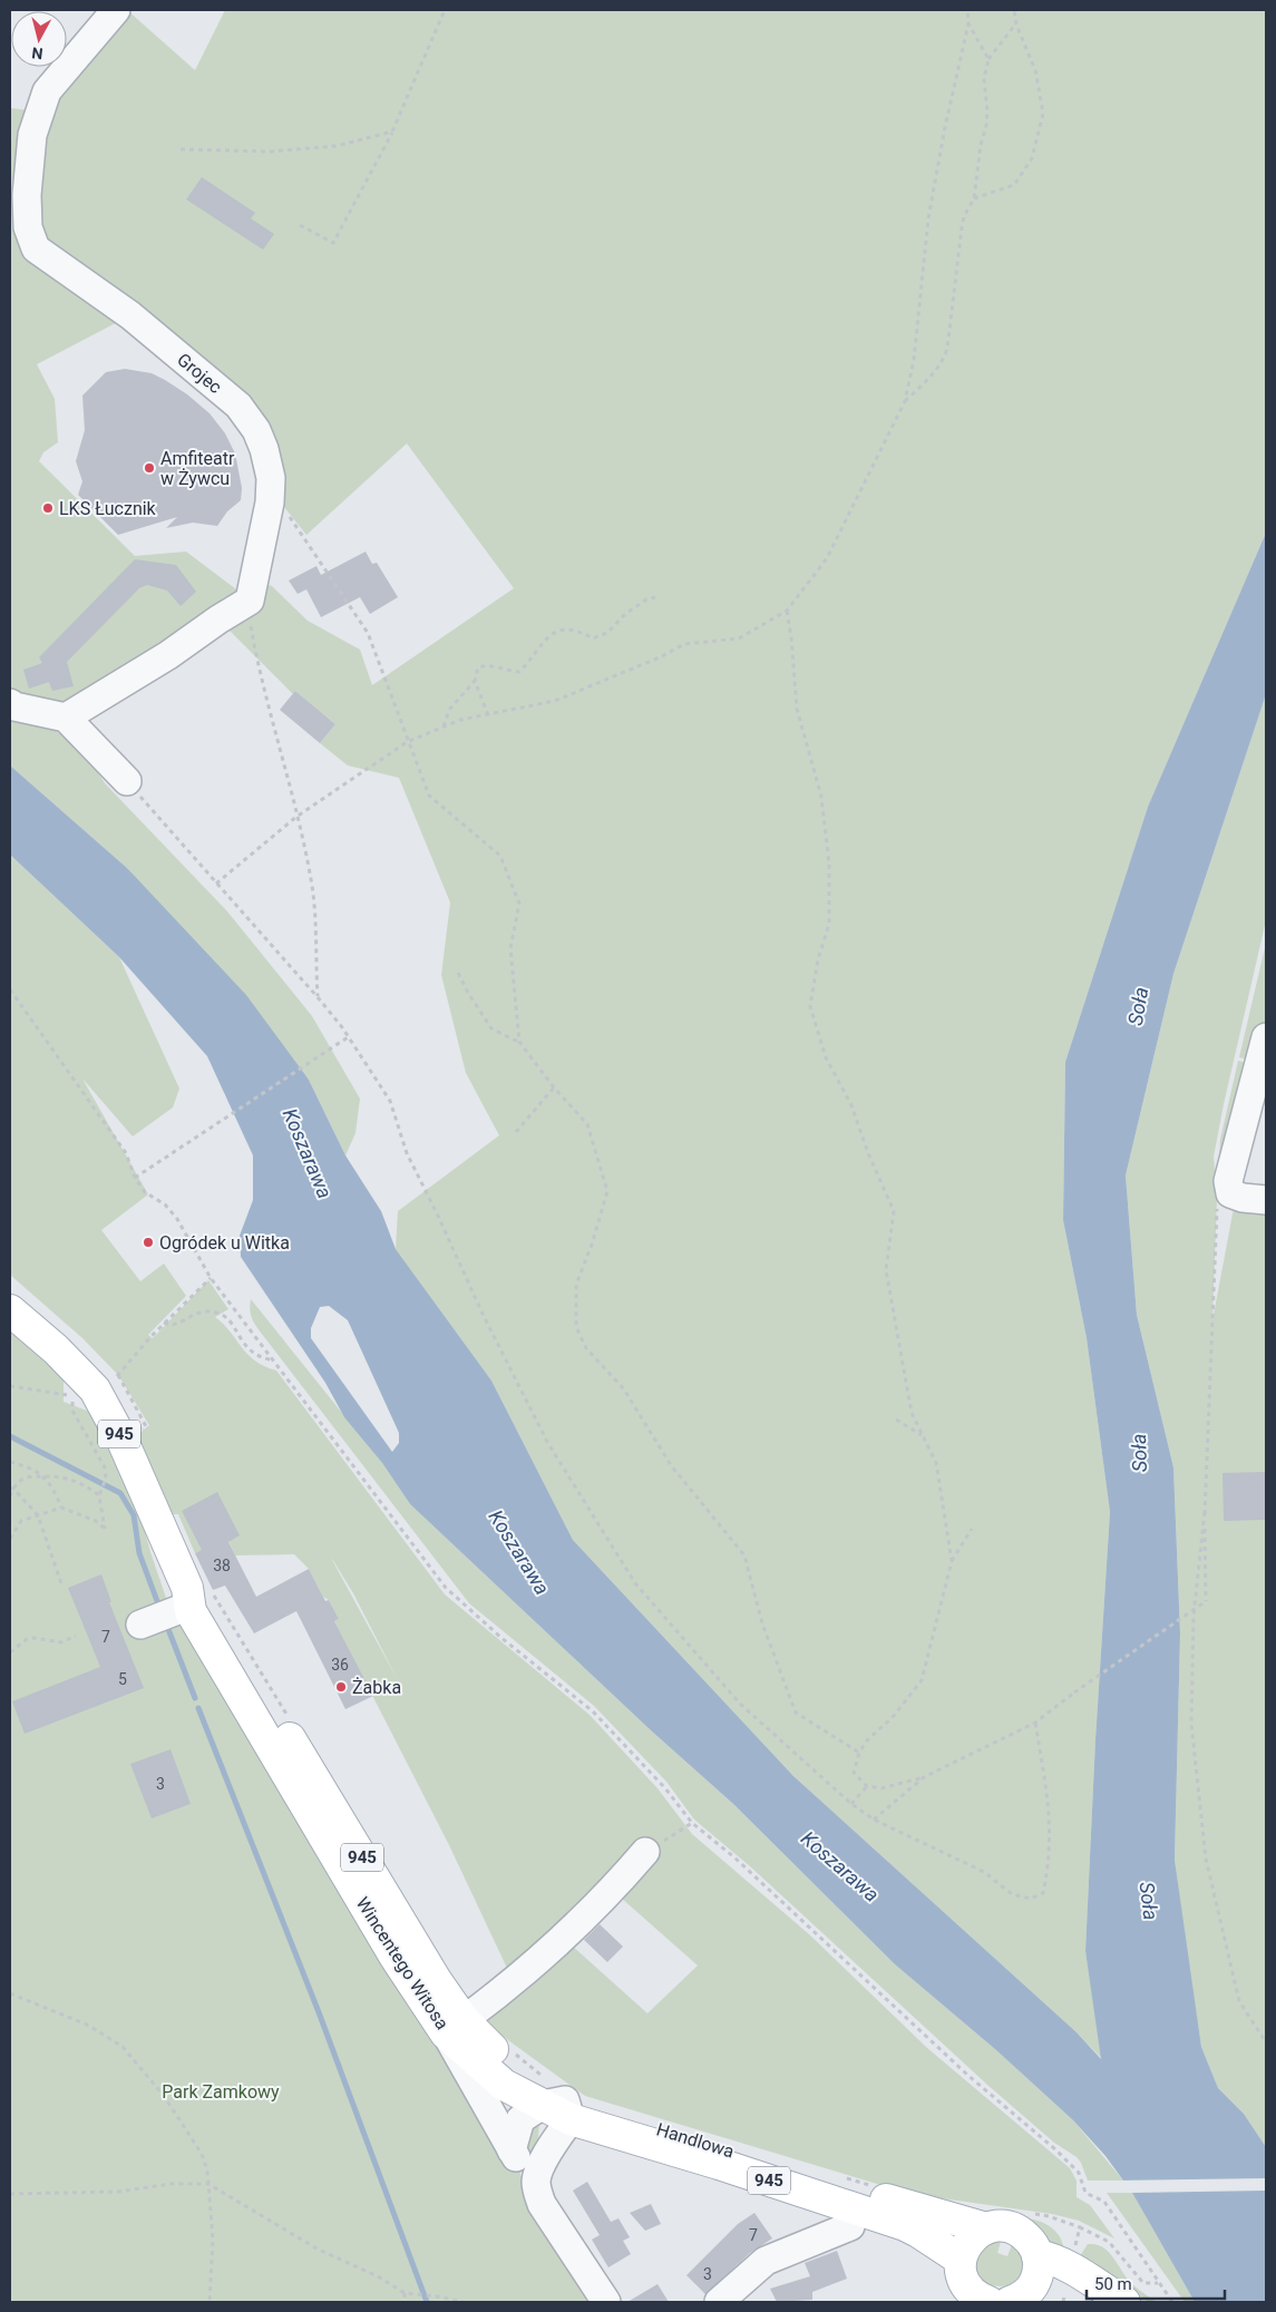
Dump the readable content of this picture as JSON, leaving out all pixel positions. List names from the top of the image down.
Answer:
{
  "streets": {
    "main road": ["945", "Wincentego Witosa", "Handlowa"],
    "street": ["Grojec"]
  },
  "crossings": [
    ["945", "Handlowa"],
    ["Wincentego Witosa", "Handlowa"]
  ],
  "water": ["Soła", "Koszarawa"],
  "parks": ["Park Zamkowy"],
  "places": [
    "Amfiteatr w Żywcu",
    "LKS Łucznik",
    "Ogródek u Witka",
    "Żabka"
  ],
  "house_numbers": [
    "38",
    "7",
    "36",
    "5",
    "3",
    "7",
    "3"
  ],
  "scale_bar": "50 m",
  "north": "bottom"
}
